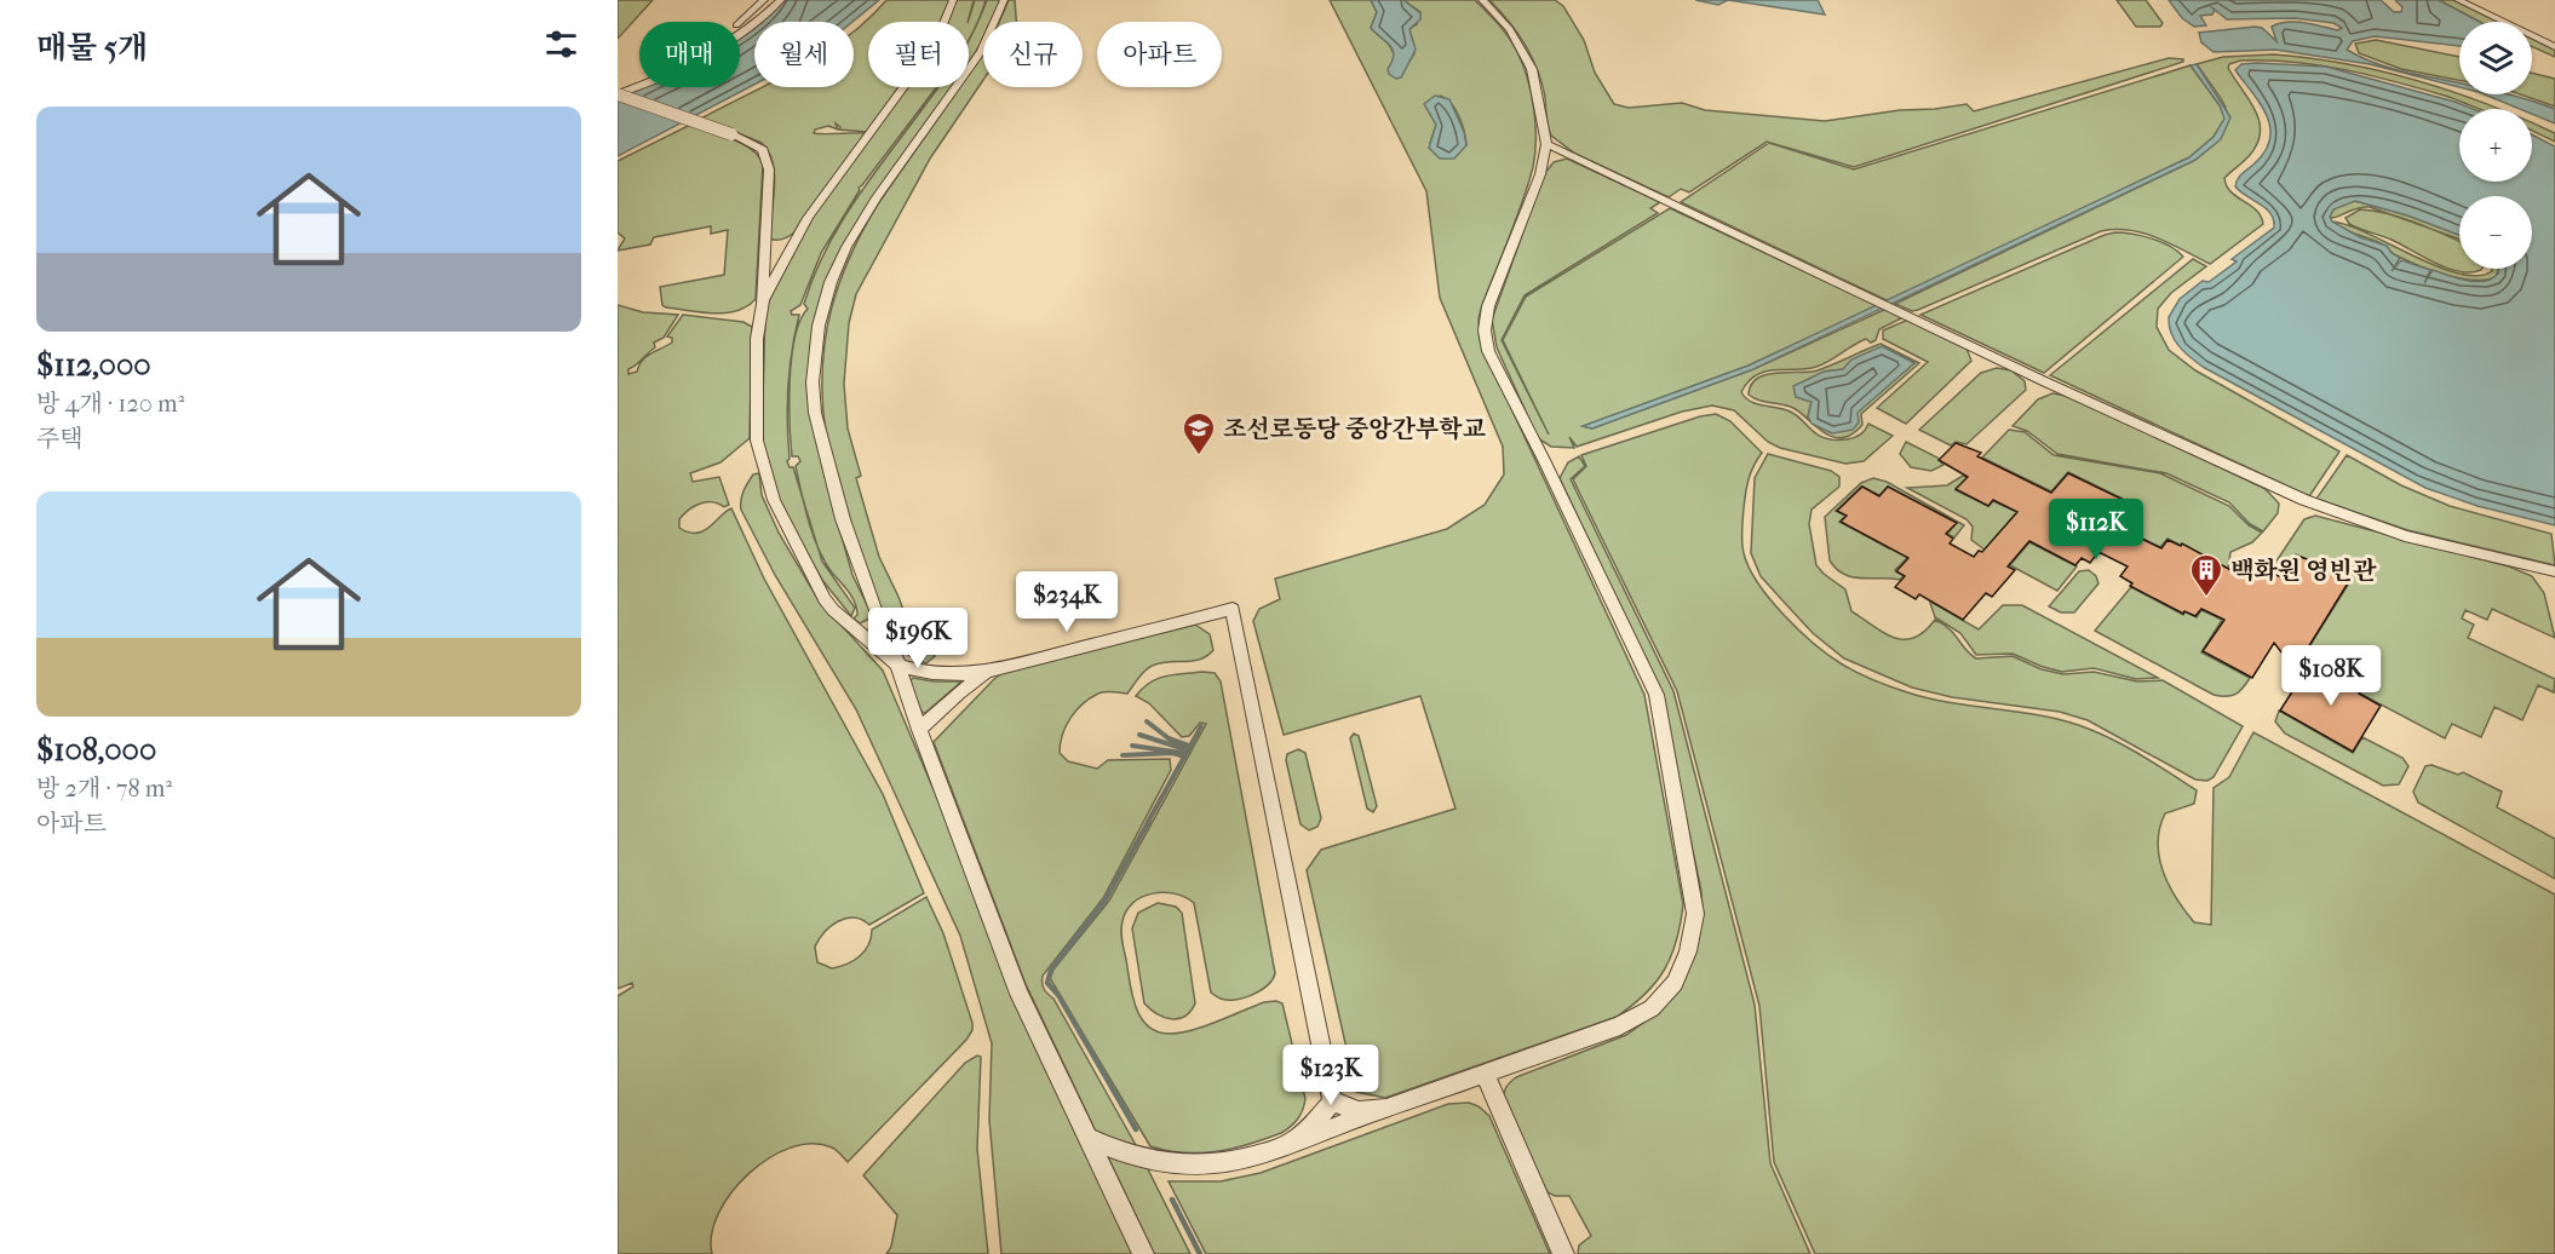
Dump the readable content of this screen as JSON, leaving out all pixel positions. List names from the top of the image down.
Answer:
{
  "places": {
    "school or university": ["조선로동당 중앙간부학교"],
    "building": ["백화원 영빈관"]
  },
  "page": {
    "heading": "매물 5개",
    "map_buttons": ["+", "−"],
    "chip": [
      "매매",
      "월세",
      "필터",
      "신규",
      "아파트"
    ],
    "list": [
      {
        "name": "$112,000",
        "note": "방 4개 · 120 m² · 주택"
      },
      {
        "name": "$108,000",
        "note": "방 2개 · 78 m² · 아파트"
      }
    ],
    "price": [
      "$112K",
      "$234K",
      "$196K",
      "$108K",
      "$123K"
    ]
  }
}
